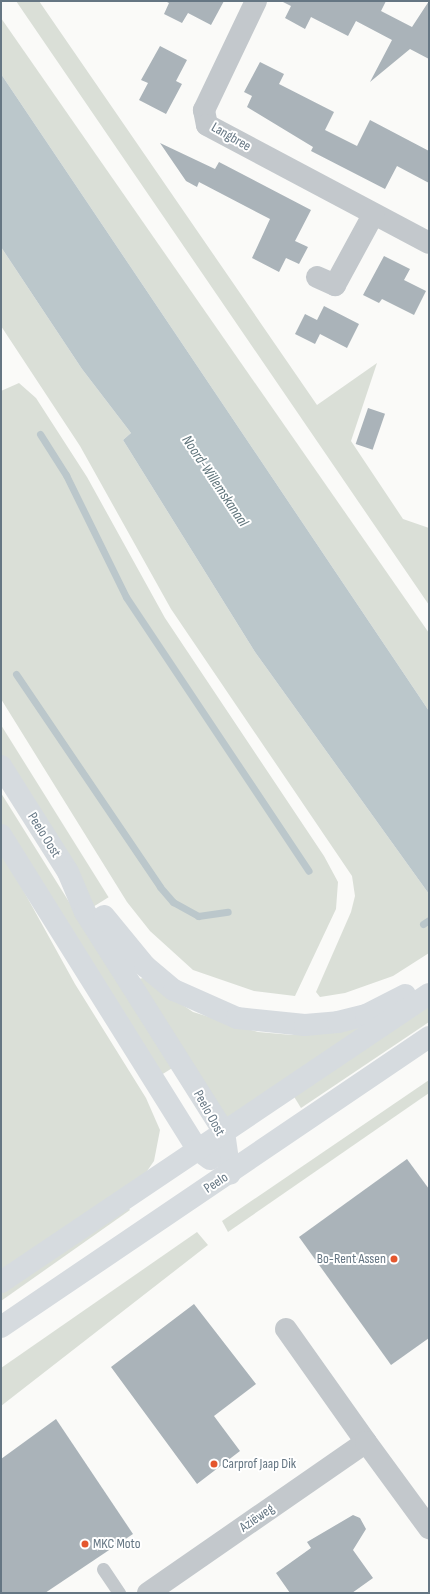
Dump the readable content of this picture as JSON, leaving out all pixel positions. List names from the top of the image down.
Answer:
{
  "streets": {
    "main road": ["Peelo Oost", "Peelo"],
    "street": ["Langbree", "Aziëweg"]
  },
  "crossings": [
    ["Peelo Oost", "Peelo"]
  ],
  "water": ["Noord-Willemskanaal"],
  "places": ["Bo-Rent Assen", "Carprof Jaap Dik", "MKC Moto"]
}
